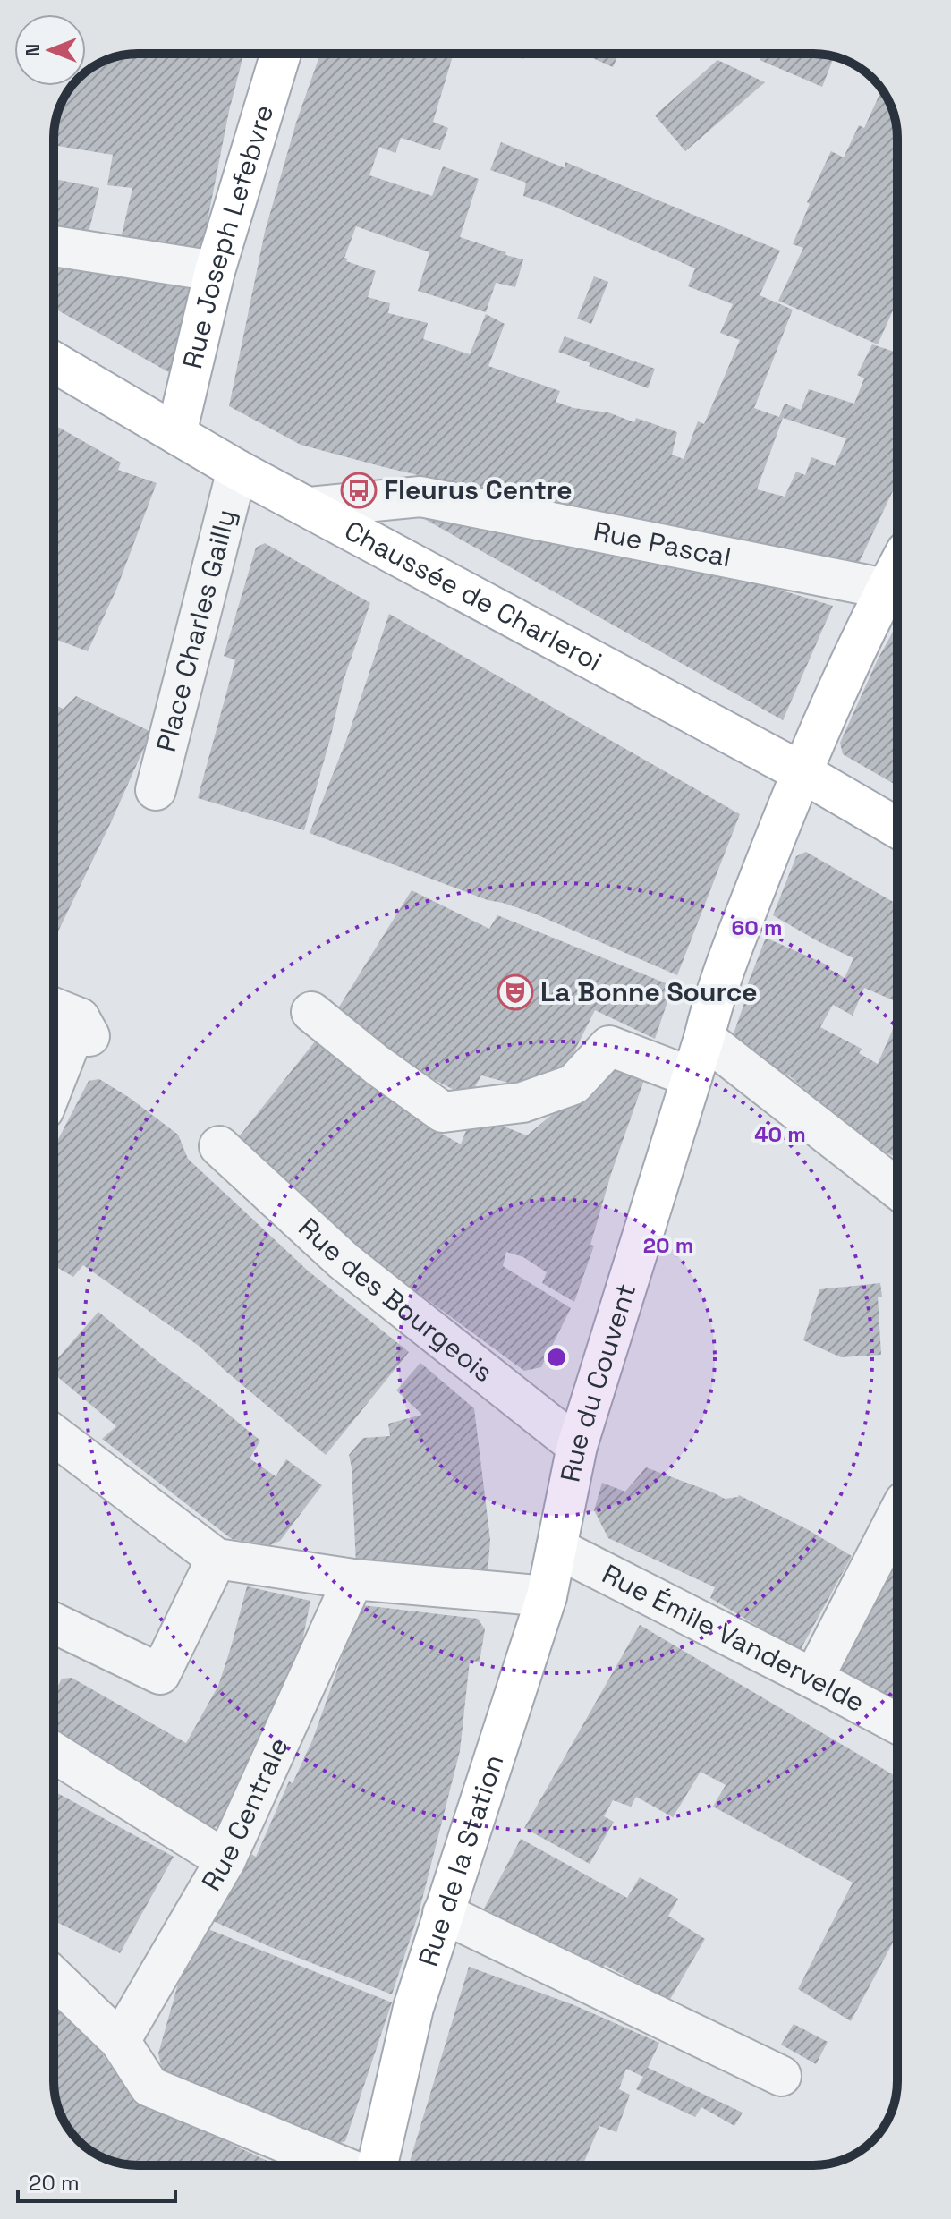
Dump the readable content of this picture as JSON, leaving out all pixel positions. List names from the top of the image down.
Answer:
{
  "streets": {
    "main road": [
      "Rue Joseph Lefebvre",
      "Chaussée de Charleroi",
      "Rue du Couvent",
      "Rue de la Station"
    ],
    "street": [
      "Rue Pascal",
      "Place Charles Gailly",
      "Rue des Bourgeois",
      "Rue Émile Vandervelde",
      "Rue Centrale"
    ]
  },
  "crossings": [
    ["Rue Joseph Lefebvre", "Chaussée de Charleroi"],
    ["Rue Pascal", "Chaussée de Charleroi"],
    ["Rue Pascal", "Rue du Couvent"],
    ["Chaussée de Charleroi", "Place Charles Gailly"],
    ["Chaussée de Charleroi", "Rue du Couvent"],
    ["Rue des Bourgeois", "Rue du Couvent"],
    ["Rue du Couvent", "Rue Émile Vandervelde"],
    ["Rue du Couvent", "Rue de la Station"],
    ["Rue Émile Vandervelde", "Rue de la Station"]
  ],
  "places": {
    "bus stop": ["Fleurus Centre"],
    "theatre": ["La Bonne Source"]
  },
  "scale_bar": "20 m",
  "north": "left",
  "rings": ["60 m", "40 m", "20 m"]
}
